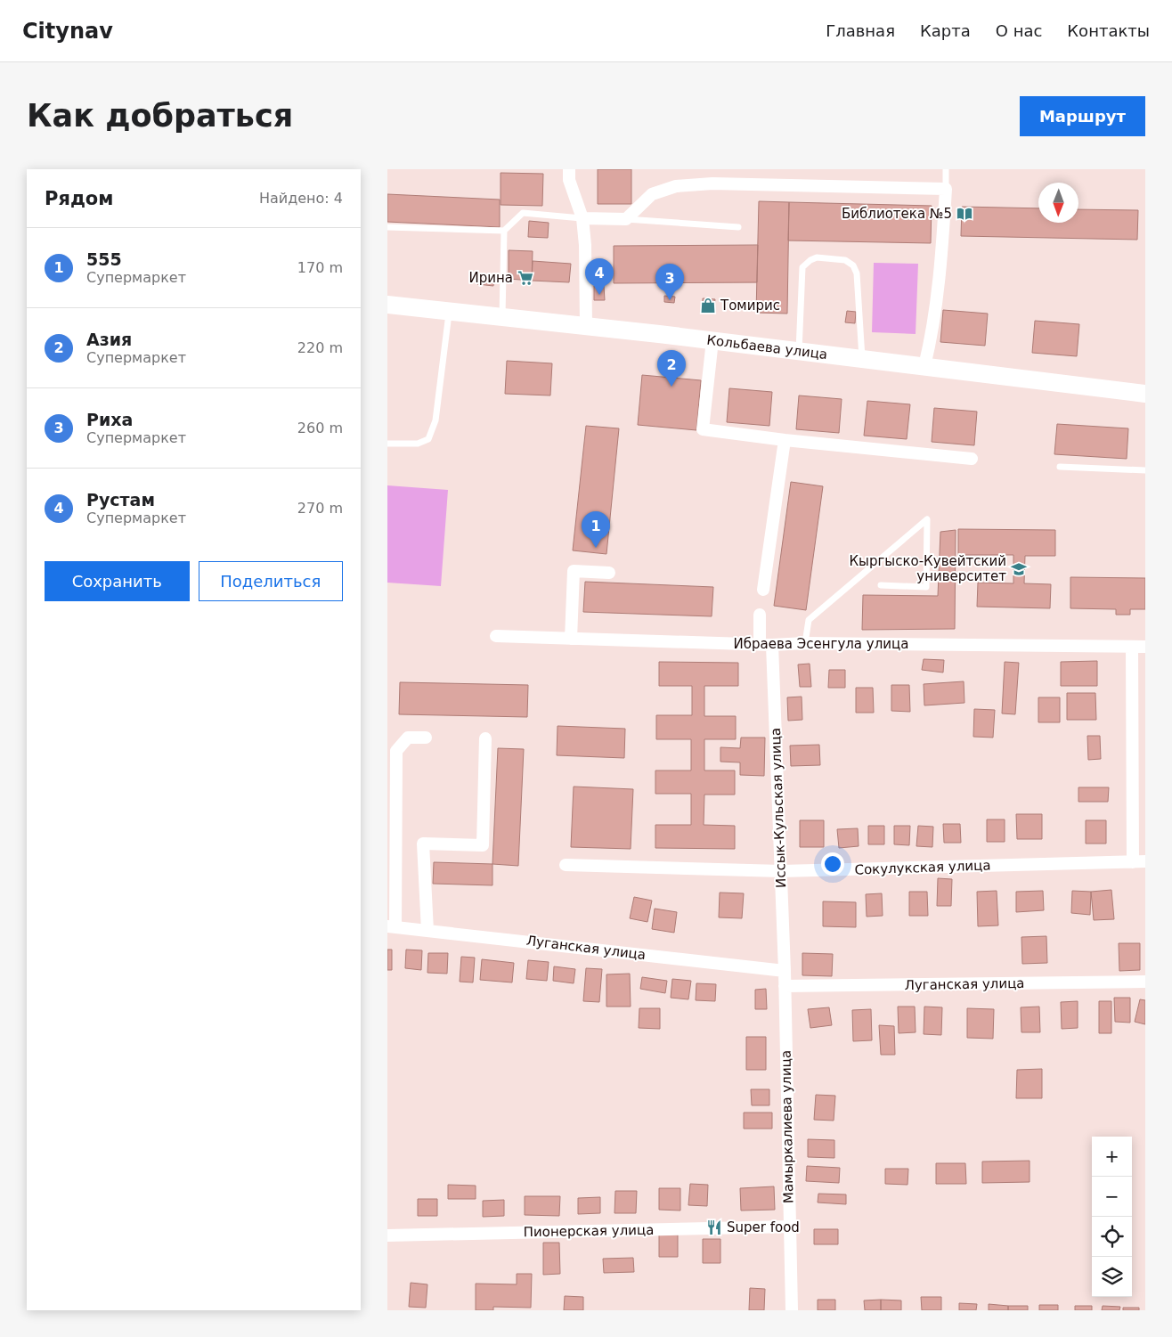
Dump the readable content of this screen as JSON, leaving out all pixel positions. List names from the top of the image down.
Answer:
{
  "streets": {
    "main road": ["Кольбаева улица"],
    "street": [
      "Ибраева Эсенгула улица",
      "Иссык-Кульская улица",
      "Сокулукская улица",
      "Луганская улица",
      "Мамыркалиева улица",
      "Пионерская улица"
    ]
  },
  "crossings": [
    ["Ибраева Эсенгула улица", "Иссык-Кульская улица"],
    ["Иссык-Кульская улица", "Сокулукская улица"],
    ["Иссык-Кульская улица", "Луганская улица"],
    ["Иссык-Кульская улица", "Мамыркалиева улица"],
    ["Луганская улица", "Мамыркалиева улица"],
    ["Мамыркалиева улица", "Пионерская улица"]
  ],
  "places": {
    "library": ["Библиотека №5"],
    "supermarket": ["Ирина"],
    "shop": ["Томирис"],
    "school or university": ["Кыргыско-Кувейтский университет"],
    "restaurant": ["Super food"]
  },
  "north": "bottom",
  "page": {
    "header": "Citynav",
    "nav": [
      "Главная",
      "Карта",
      "О нас",
      "Контакты"
    ],
    "buttons": [
      "Маршрут",
      ["Сохранить", "Поделиться"]
    ],
    "title": "Как добраться",
    "heading": ["Рядом", "Найдено: 4"],
    "list": [
      {
        "mark": "1",
        "name": "555",
        "note": "Супермаркет",
        "value": "170 m"
      },
      {
        "mark": "2",
        "name": "Азия",
        "note": "Супермаркет",
        "value": "220 m"
      },
      {
        "mark": "3",
        "name": "Риха",
        "note": "Супермаркет",
        "value": "260 m"
      },
      {
        "mark": "4",
        "name": "Рустам",
        "note": "Супермаркет",
        "value": "270 m"
      }
    ],
    "pins": [
      "4",
      "3",
      "2",
      "1"
    ],
    "map_buttons": ["+", "−"]
  }
}
